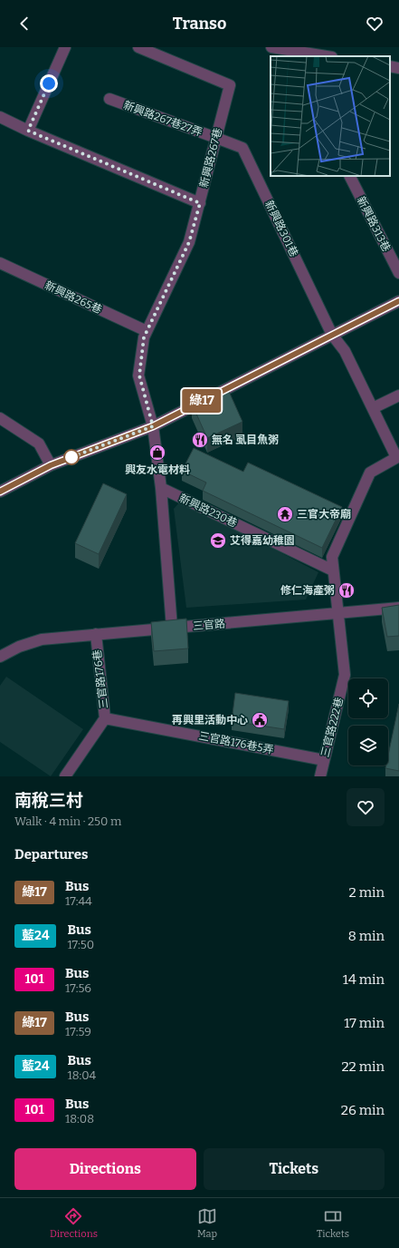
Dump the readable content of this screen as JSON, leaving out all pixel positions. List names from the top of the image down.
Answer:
{
  "streets": {
    "street": [
      "新興路267巷27弄",
      "新興路267巷",
      "新興路313巷",
      "新興路301巷",
      "新興路265巷",
      "新興路230巷",
      "三官路",
      "三官路176巷",
      "三官路222巷",
      "三官路176巷5弄"
    ]
  },
  "crossings": [
    ["新興路267巷27弄", "新興路267巷"],
    ["新興路267巷27弄", "新興路301巷"],
    ["新興路267巷", "新興路301巷"],
    ["新興路267巷", "新興路265巷"],
    ["新興路267巷", "新興路230巷"],
    ["新興路301巷", "三官路222巷"],
    ["新興路230巷", "三官路"],
    ["新興路230巷", "三官路222巷"],
    ["三官路", "三官路176巷"],
    ["三官路", "三官路222巷"],
    ["三官路176巷", "三官路176巷5弄"],
    ["三官路222巷", "三官路176巷5弄"]
  ],
  "places": {
    "restaurant": ["無名 虱目魚粥", "修仁海產粥"],
    "shop": ["興友水電材料"],
    "temple": ["三官大帝廟"],
    "school or university": ["艾得嘉幼稚園"],
    "public building": ["再興里活動中心"]
  },
  "lines": ["bus line 綠17"],
  "page": {
    "header": "Transo",
    "on_map": "綠17",
    "heading": [
      ["南稅三村", "Walk · 4 min · 250 m"],
      "Departures"
    ],
    "list": [
      {
        "mark": "綠17",
        "name": "Bus",
        "note": "17:44",
        "value": "2 min"
      },
      {
        "mark": "藍24",
        "name": "Bus",
        "note": "17:50",
        "value": "8 min"
      },
      {
        "mark": "101",
        "name": "Bus",
        "note": "17:56",
        "value": "14 min"
      },
      {
        "mark": "綠17",
        "name": "Bus",
        "note": "17:59",
        "value": "17 min"
      },
      {
        "mark": "藍24",
        "name": "Bus",
        "note": "18:04",
        "value": "22 min"
      },
      {
        "mark": "101",
        "name": "Bus",
        "note": "18:08",
        "value": "26 min"
      }
    ],
    "buttons": ["Directions", "Tickets"],
    "tabs": ["Directions", "Map", "Tickets"]
  }
}
